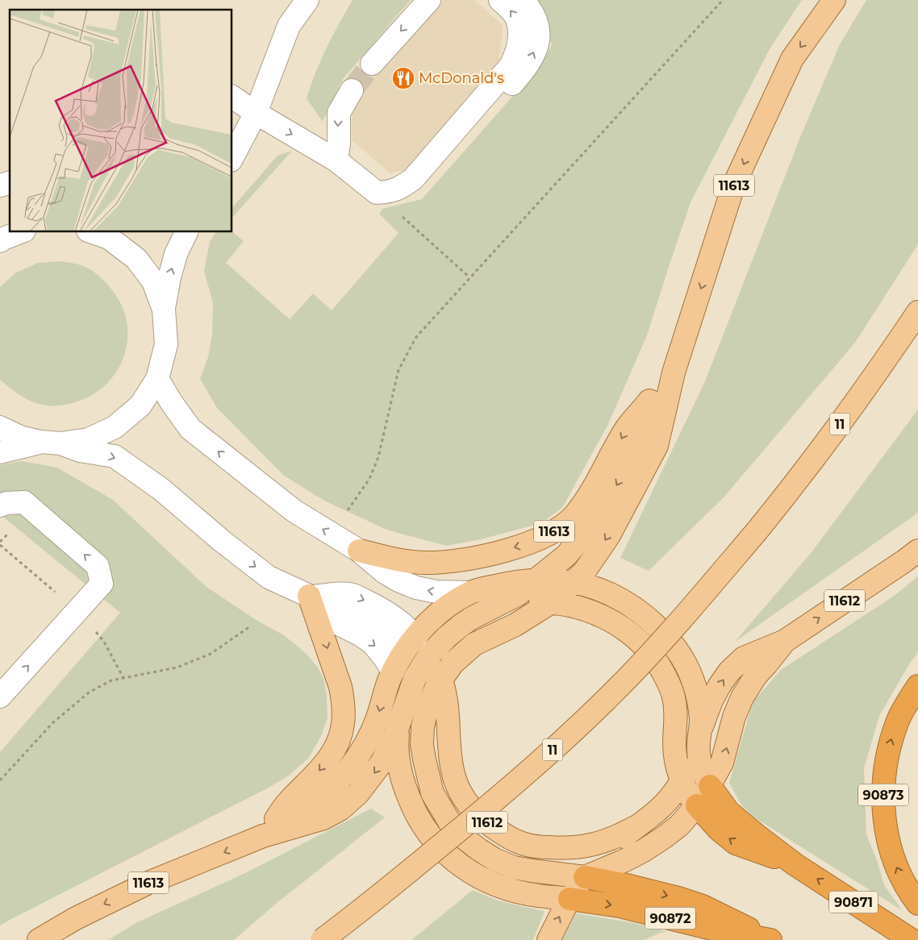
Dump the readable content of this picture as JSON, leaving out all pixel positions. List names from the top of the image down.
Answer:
{
  "streets": {
    "highway": ["90873", "90871", "90872"],
    "main road": ["11613", "11", "11612"]
  },
  "crossings": [
    ["11613", "11612"],
    ["11612", "90871"],
    ["11612", "90872"]
  ],
  "places": {
    "restaurant": ["McDonald's"]
  }
}
